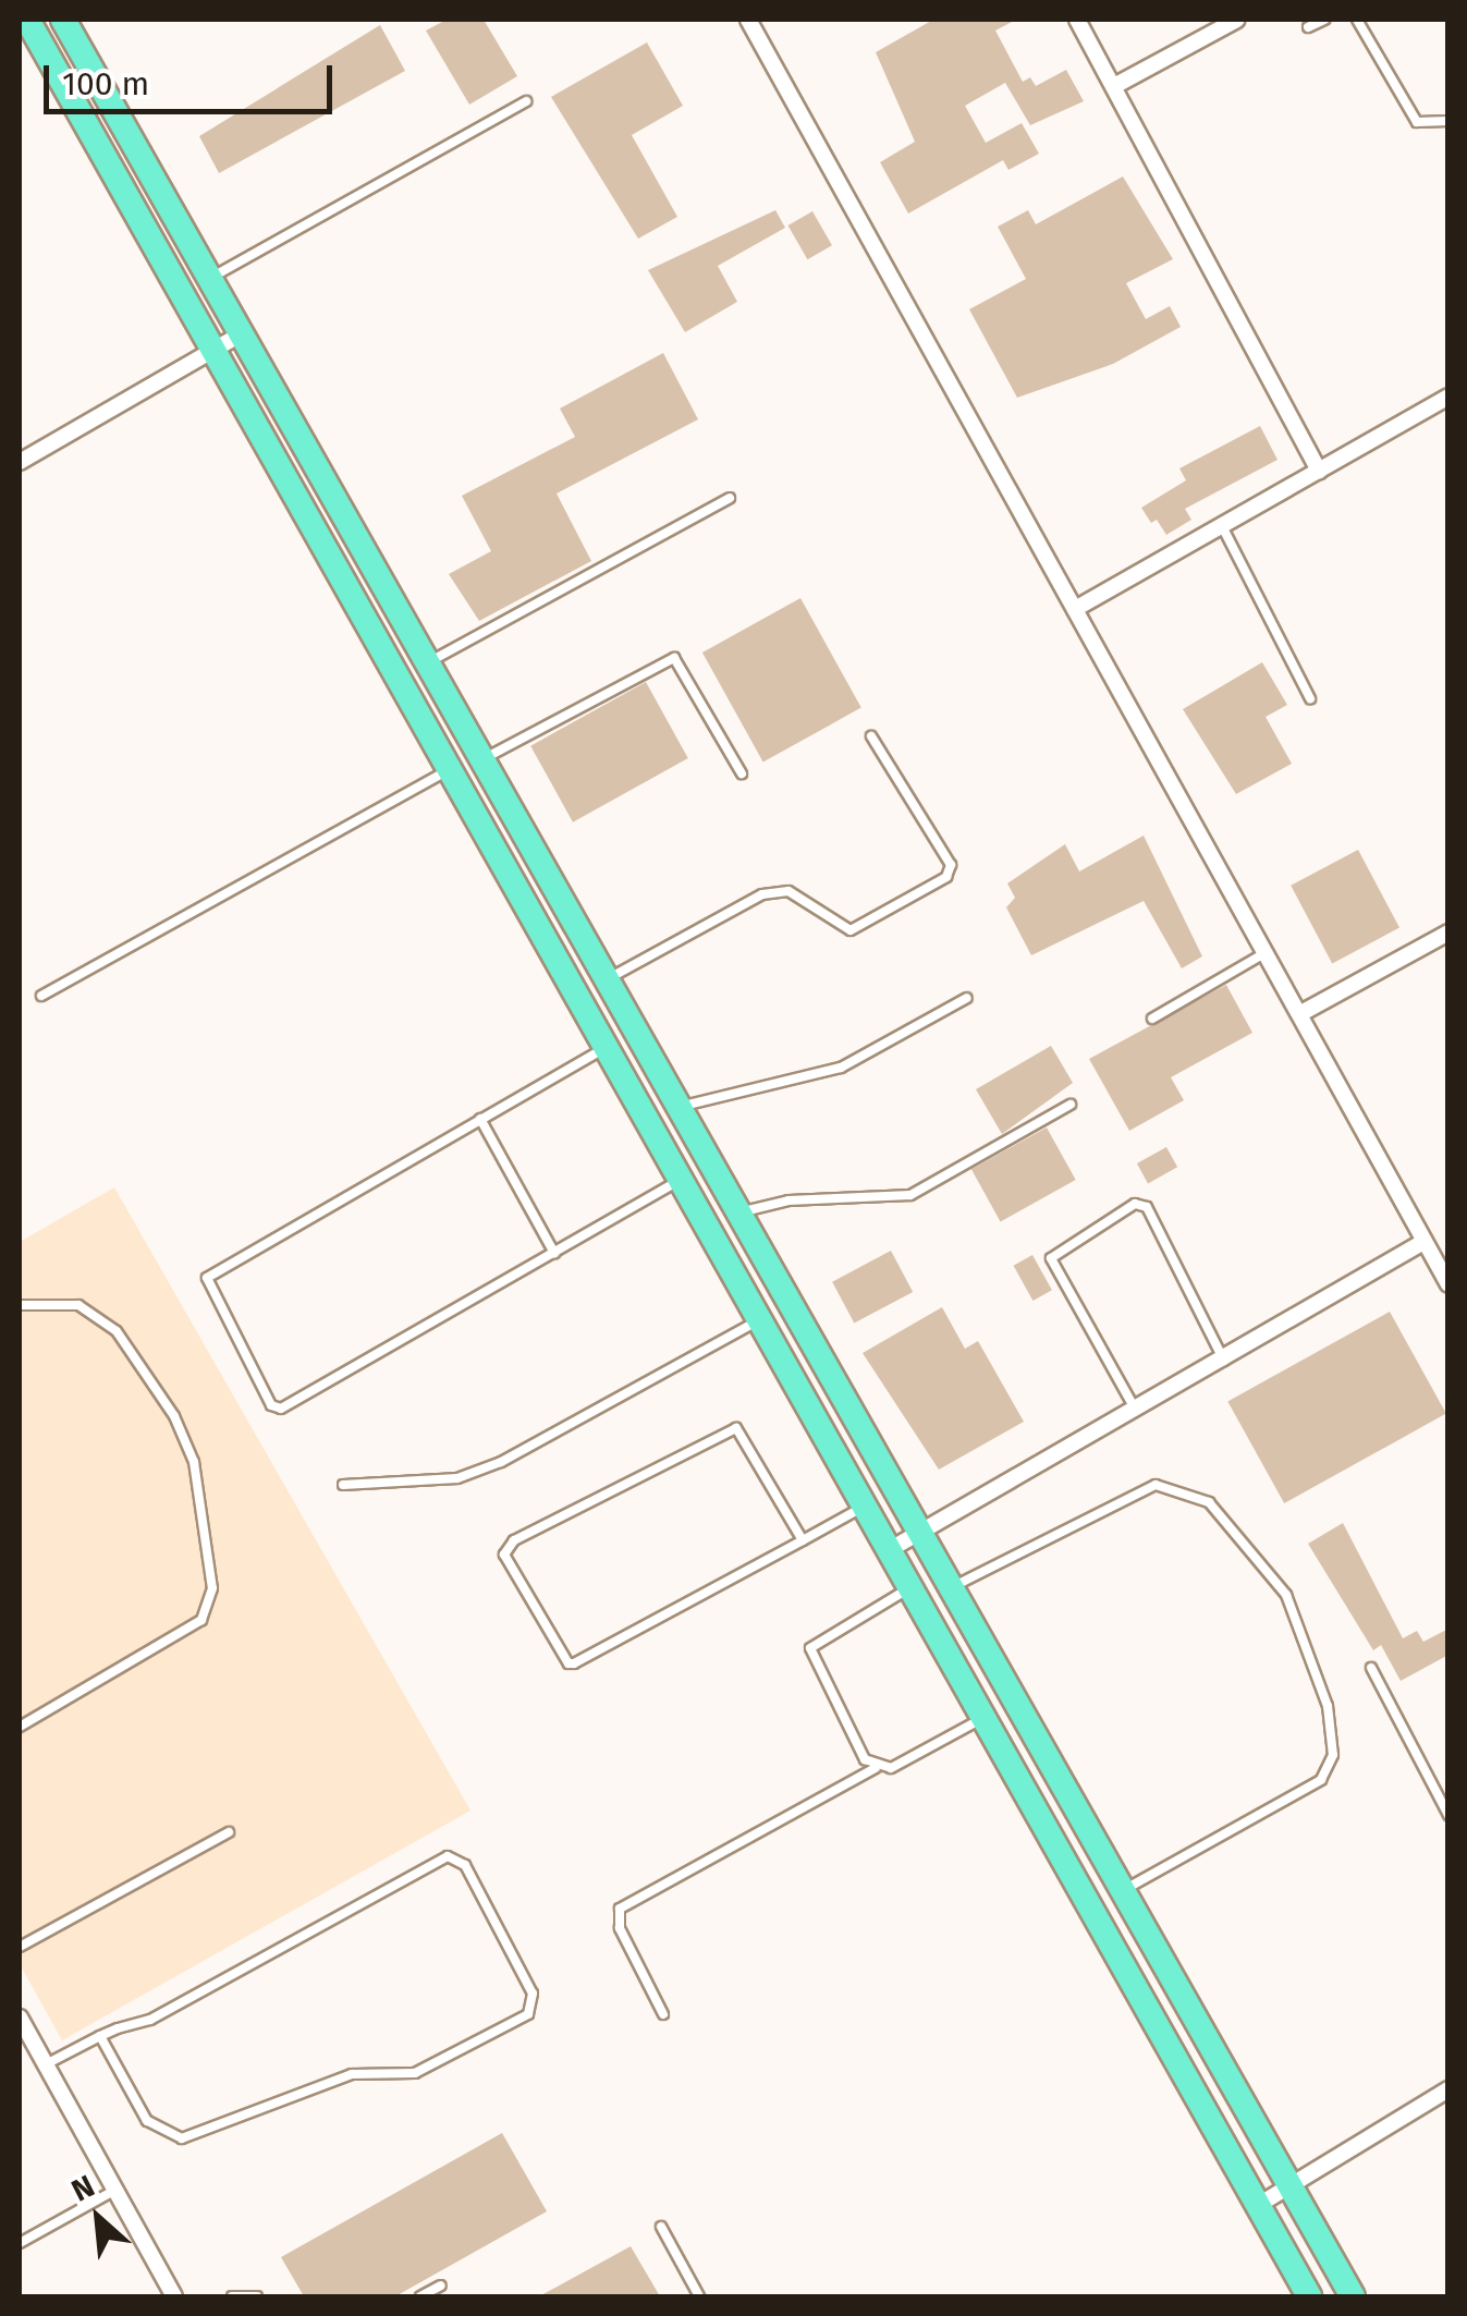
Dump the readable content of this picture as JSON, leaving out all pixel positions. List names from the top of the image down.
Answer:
{
  "scale_bar": "100 m",
  "north": "top left"
}
